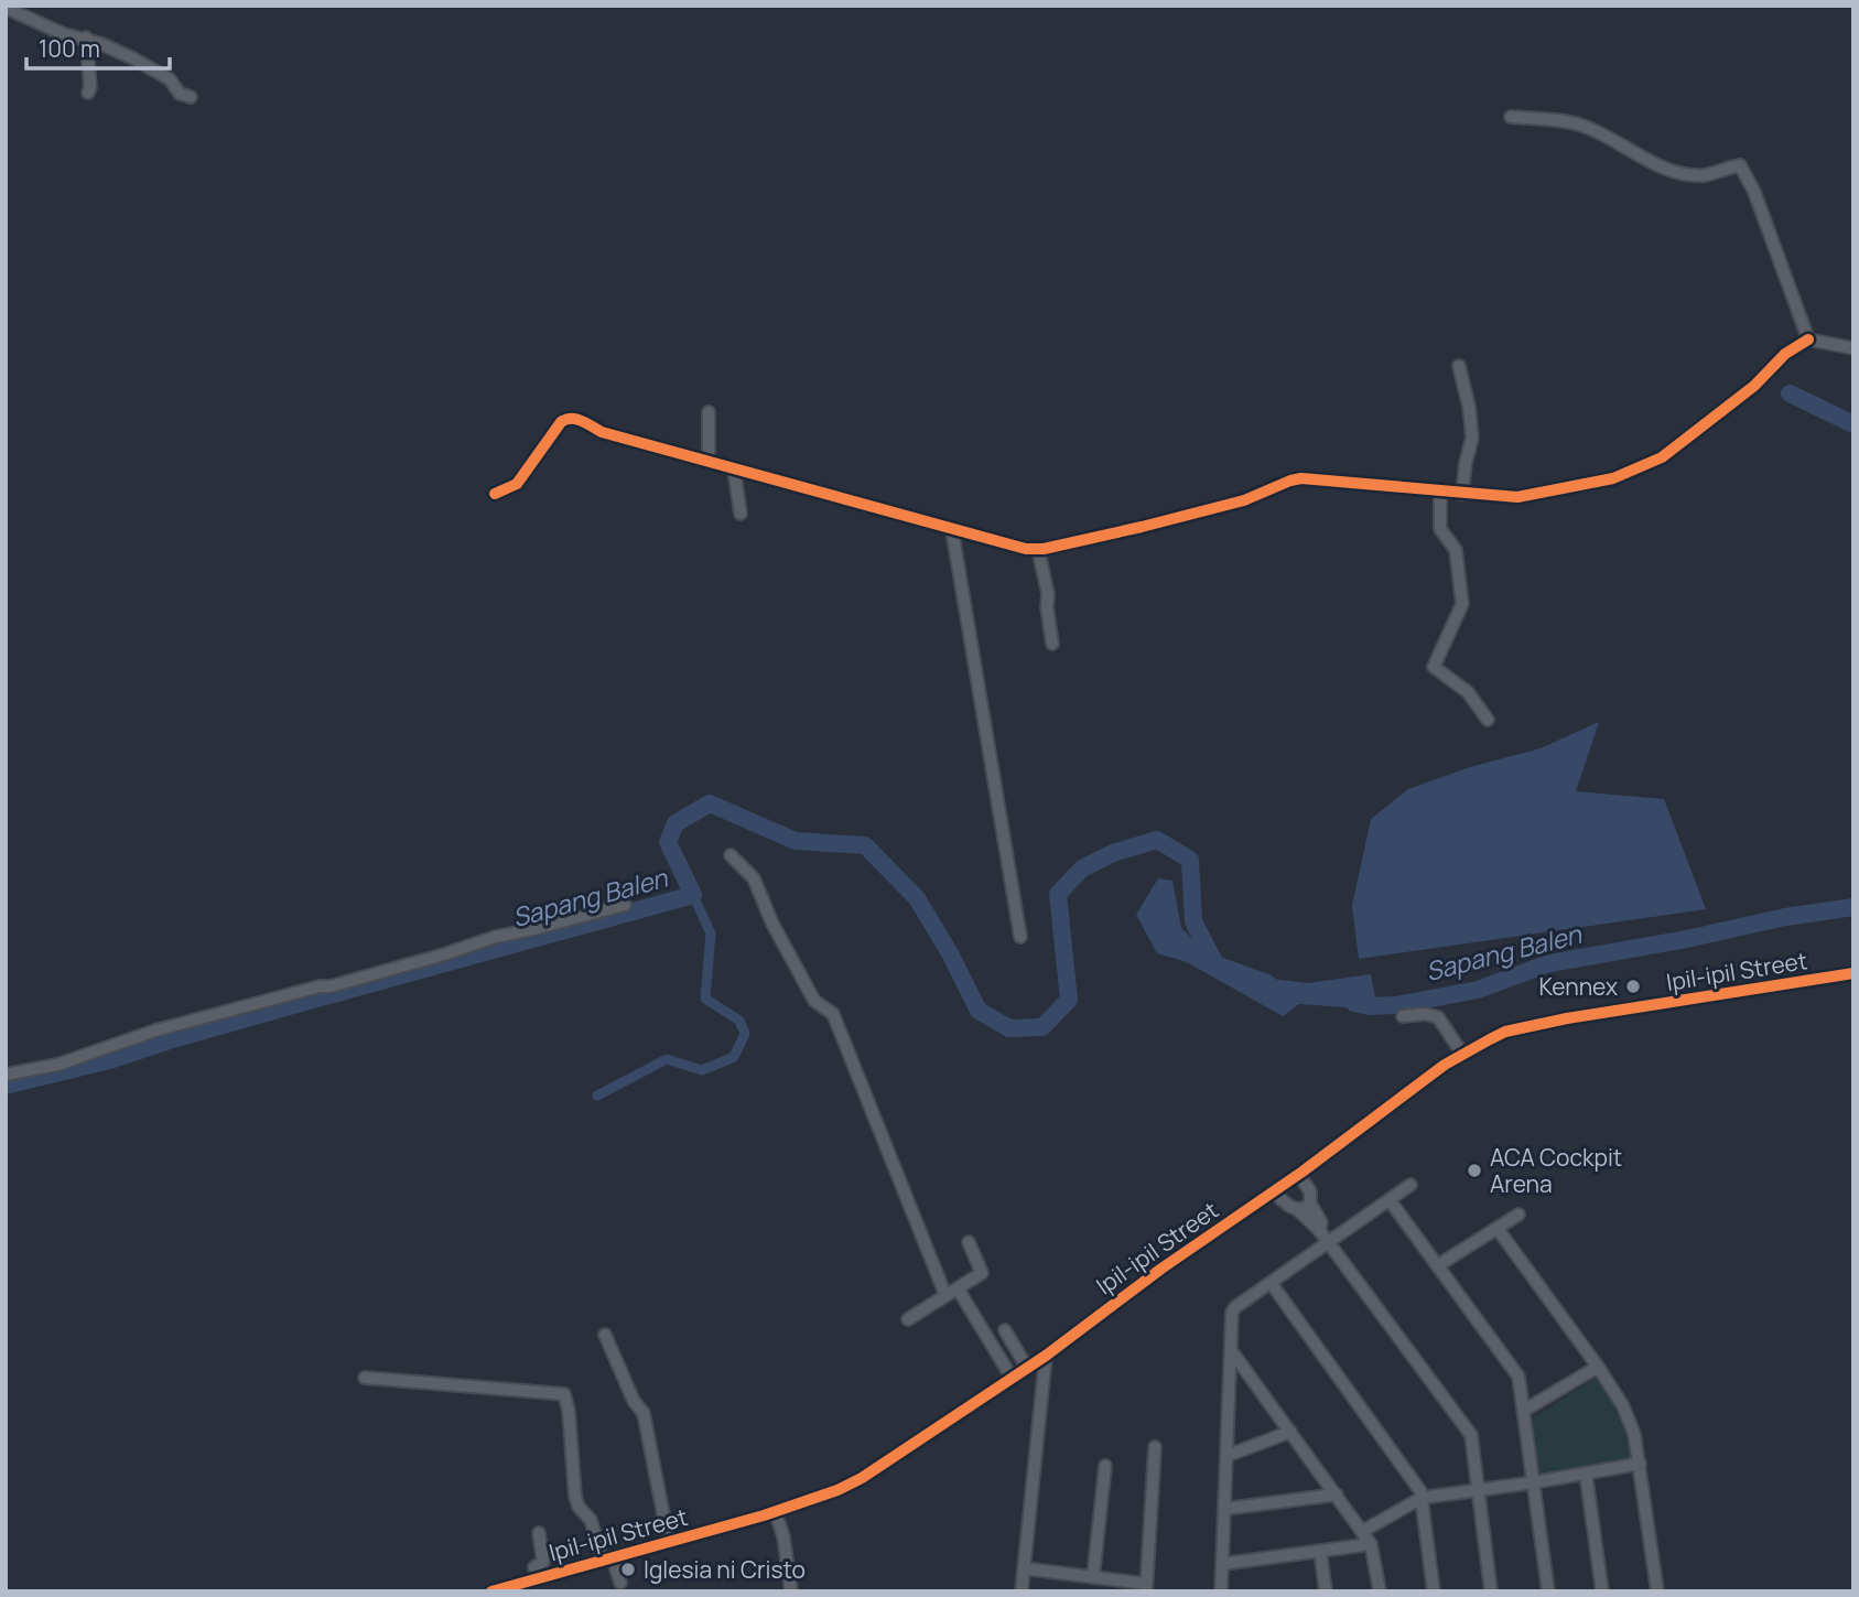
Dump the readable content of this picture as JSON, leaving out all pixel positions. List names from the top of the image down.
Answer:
{
  "streets": {
    "street": ["Ipil-ipil Street"]
  },
  "water": ["Sapang Balen"],
  "places": ["Kennex", "ACA Cockpit Arena", "Iglesia ni Cristo"],
  "scale_bar": "100 m"
}
